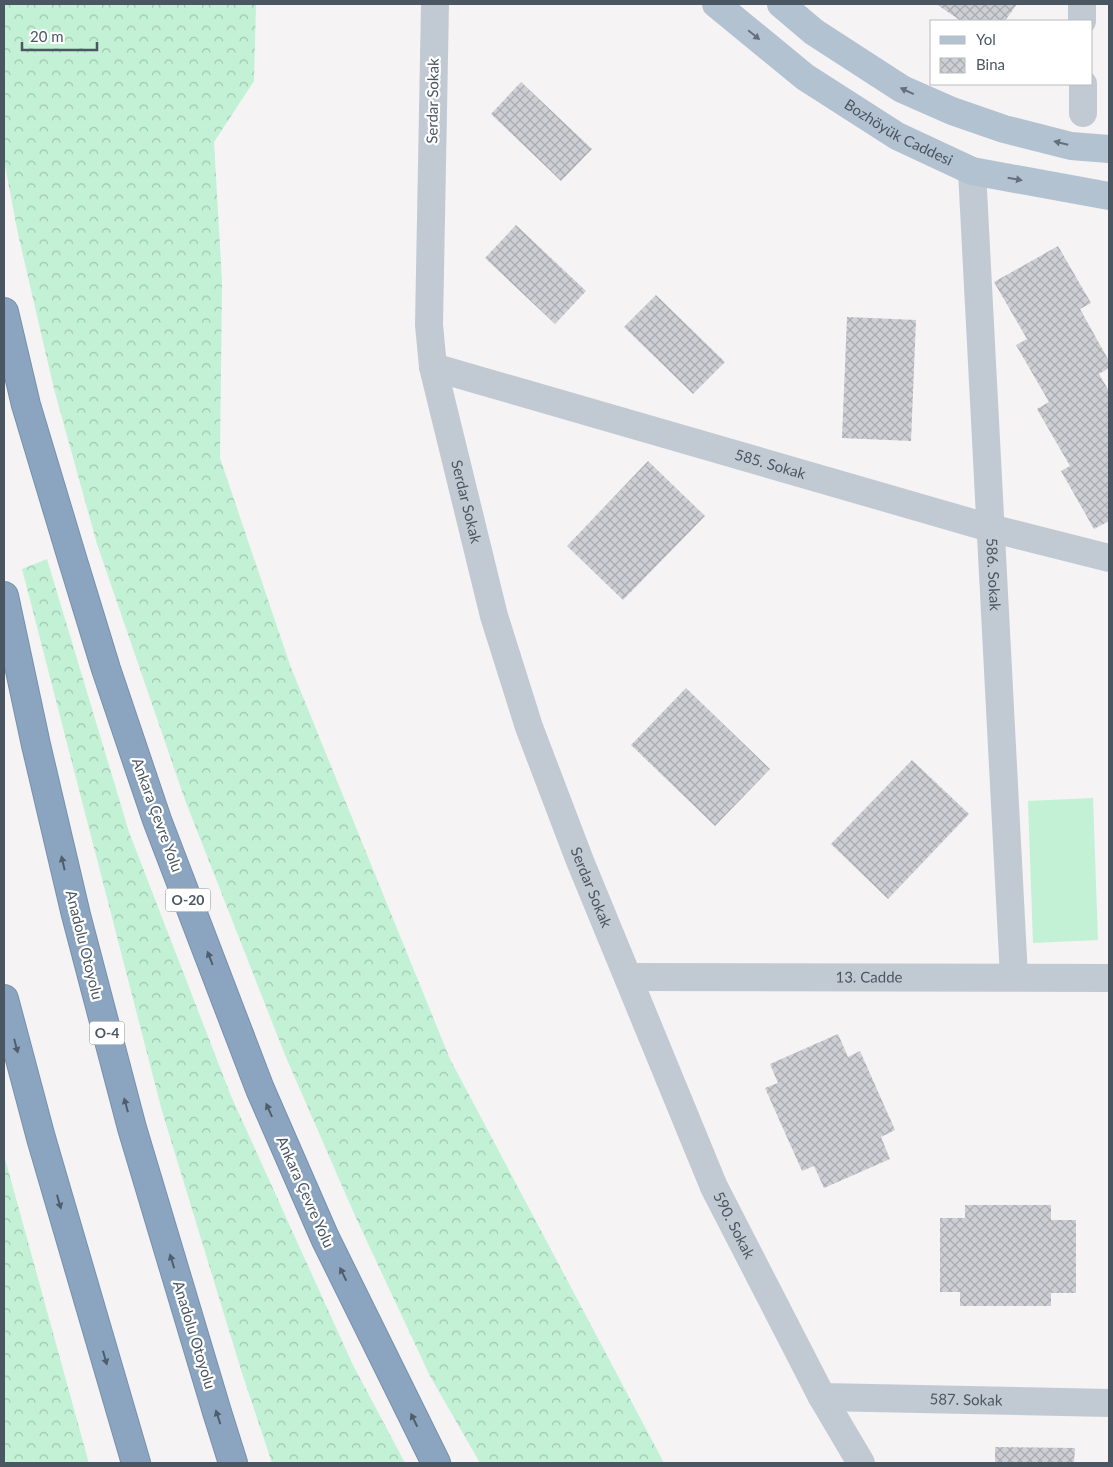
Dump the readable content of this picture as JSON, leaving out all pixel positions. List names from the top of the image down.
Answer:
{
  "streets": {
    "highway": [
      "Ankara Çevre Yolu",
      "O-20",
      "Anadolu Otoyolu",
      "O-4"
    ],
    "main road": ["Bozhöyük Caddesi"],
    "street": [
      "Serdar Sokak",
      "585. Sokak",
      "586. Sokak",
      "13. Cadde",
      "590. Sokak",
      "587. Sokak"
    ]
  },
  "crossings": [
    ["Serdar Sokak", "585. Sokak"],
    ["Serdar Sokak", "13. Cadde"],
    ["Serdar Sokak", "590. Sokak"],
    ["Bozhöyük Caddesi", "586. Sokak"],
    ["585. Sokak", "586. Sokak"],
    ["586. Sokak", "13. Cadde"],
    ["13. Cadde", "590. Sokak"],
    ["590. Sokak", "587. Sokak"]
  ],
  "one_way": ["Ankara Çevre Yolu"],
  "legend": ["Yol", "Bina"],
  "scale_bar": "20 m"
}
